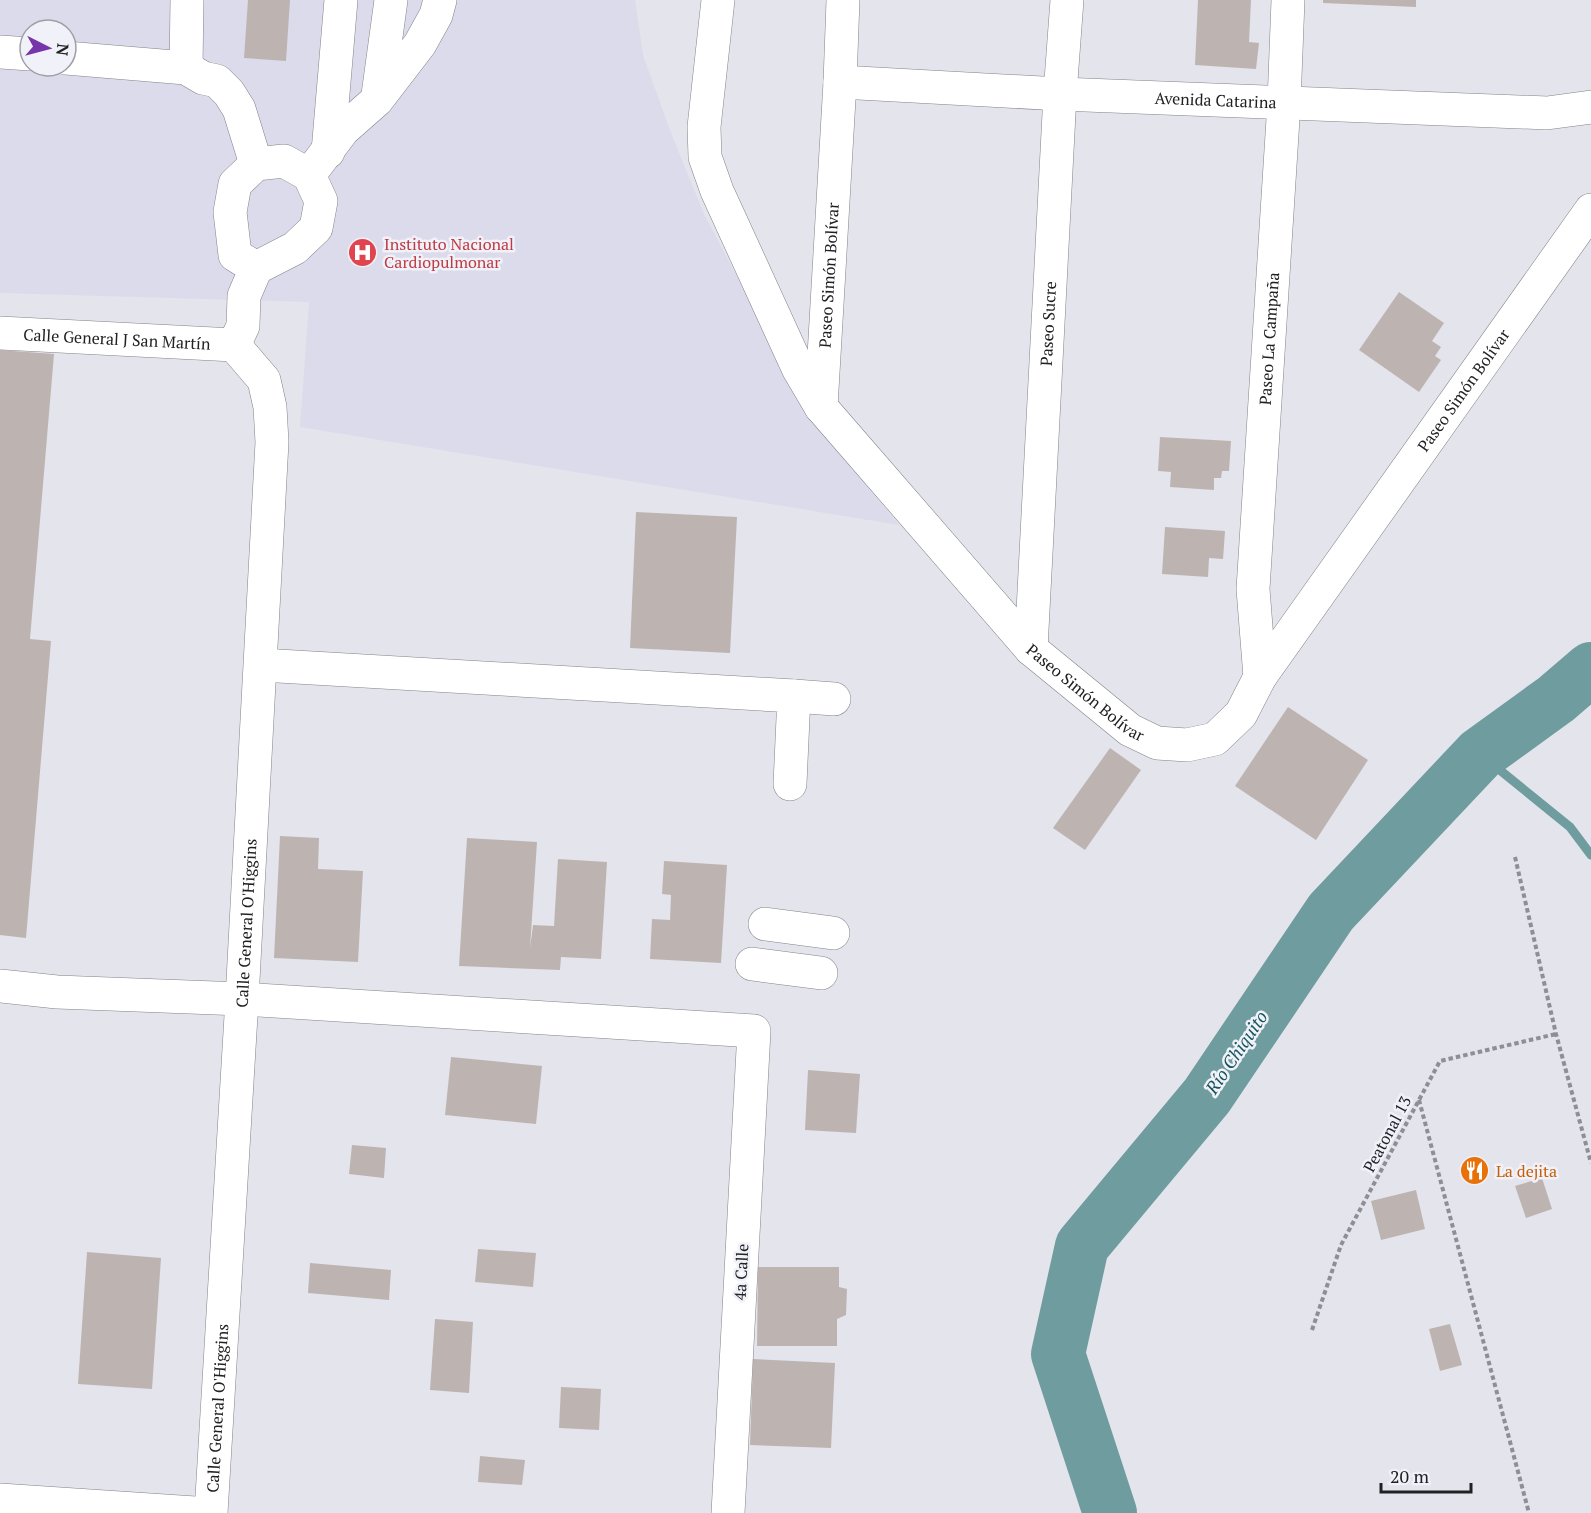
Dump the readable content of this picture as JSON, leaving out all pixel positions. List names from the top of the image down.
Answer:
{
  "streets": {
    "street": [
      "Avenida Catarina",
      "Paseo Simón Bolívar",
      "Paseo Sucre",
      "Calle General J San Martín",
      "Paseo La Campaña",
      "Calle General O'Higgins",
      "4a Calle"
    ],
    "path": ["Peatonal 13"]
  },
  "crossings": [
    ["Avenida Catarina", "Paseo Simón Bolívar"],
    ["Avenida Catarina", "Paseo Sucre"],
    ["Avenida Catarina", "Paseo La Campaña"],
    ["Paseo Simón Bolívar", "Paseo Sucre"],
    ["Paseo Simón Bolívar", "Paseo La Campaña"],
    ["Calle General J San Martín", "Calle General O'Higgins"],
    ["Calle General O'Higgins", "4a Calle"]
  ],
  "water": ["Río Chiquito"],
  "places": {
    "hospital": ["Instituto Nacional Cardiopulmonar"],
    "restaurant": ["La dejita"]
  },
  "scale_bar": "20 m",
  "north": "right"
}
